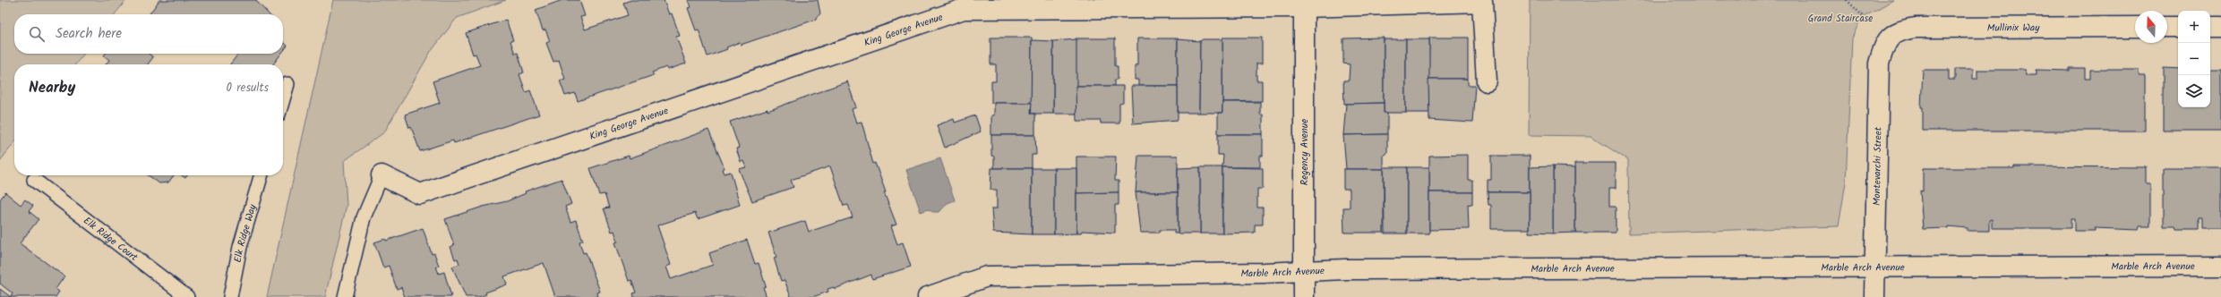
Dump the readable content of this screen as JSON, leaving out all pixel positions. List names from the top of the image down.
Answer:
{
  "streets": {
    "street": [
      "Mullinix Way",
      "King George Avenue",
      "Regency Avenue",
      "Montevarchi Street",
      "Marble Arch Avenue"
    ],
    "lane": ["Elk Ridge Way", "Elk Ridge Court"]
  },
  "crossings": [
    ["Mullinix Way", "Montevarchi Street"],
    ["King George Avenue", "Regency Avenue"],
    ["Regency Avenue", "Marble Arch Avenue"],
    ["Montevarchi Street", "Marble Arch Avenue"]
  ],
  "parks": ["Grand Staircase"],
  "north": "top",
  "page": {
    "map_buttons": ["+", "−"],
    "search": "Search here",
    "heading": ["Nearby", "0 results"]
  }
}
